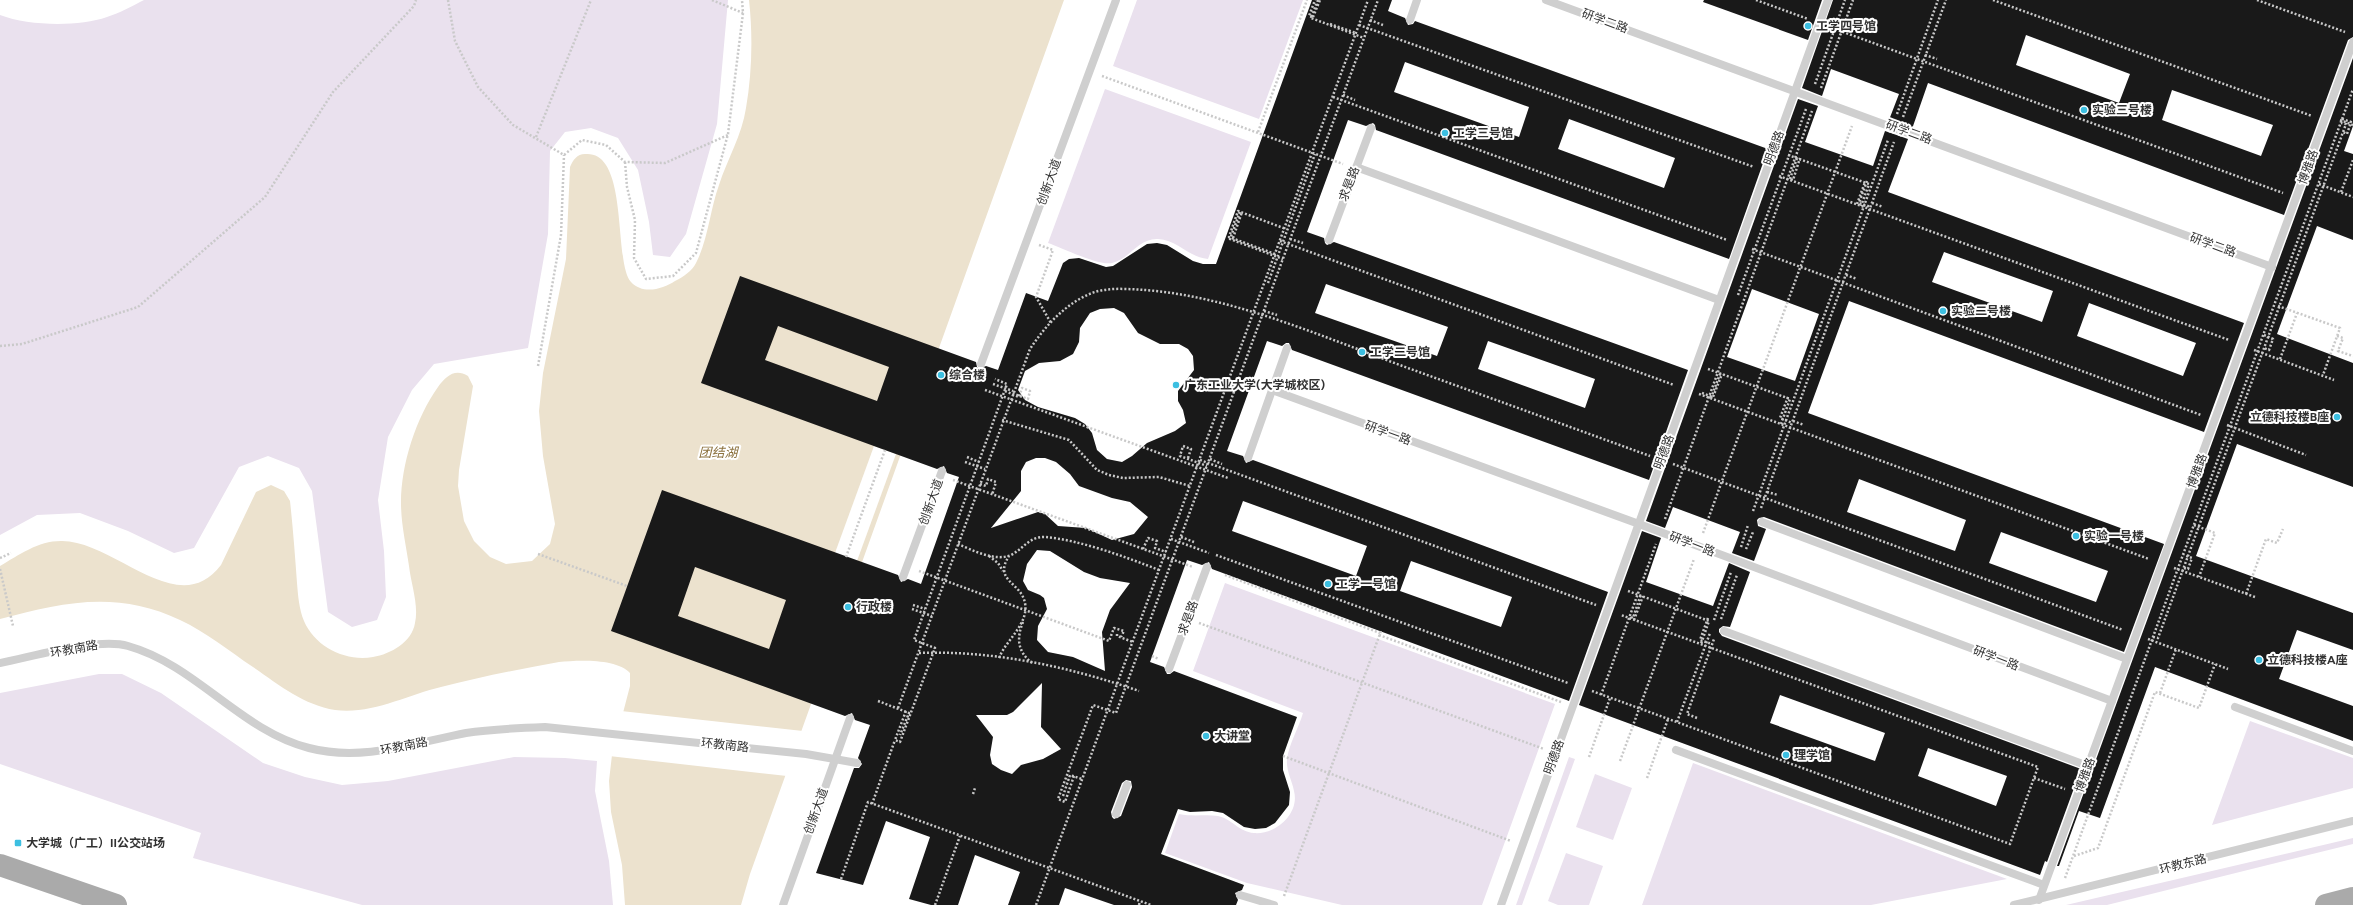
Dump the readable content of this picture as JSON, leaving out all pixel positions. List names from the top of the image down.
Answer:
{
  "streets": {
    "lane": [
      "研学二路",
      "明德路",
      "博雅路",
      "创新大道",
      "求是路",
      "研学一路",
      "环教南路",
      "环教东路"
    ]
  },
  "crossings": [
    ["研学二路", "明德路"],
    ["研学二路", "博雅路"],
    ["明德路", "研学一路"],
    ["博雅路", "研学一路"],
    ["博雅路", "环教东路"],
    ["创新大道", "环教南路"]
  ],
  "water": ["团结湖"],
  "places": {
    "other": [
      "工学四号馆",
      "实验三号楼",
      "工学三号馆",
      "实验二号楼",
      "工学二号馆",
      "综合楼",
      "广东工业大学(大学城校区)",
      "立德科技楼B座",
      "实验一号楼",
      "工学一号馆",
      "行政楼",
      "立德科技楼A座",
      "大讲堂",
      "理学馆"
    ],
    "transit": ["大学城（广工）II公交站场"]
  }
}
